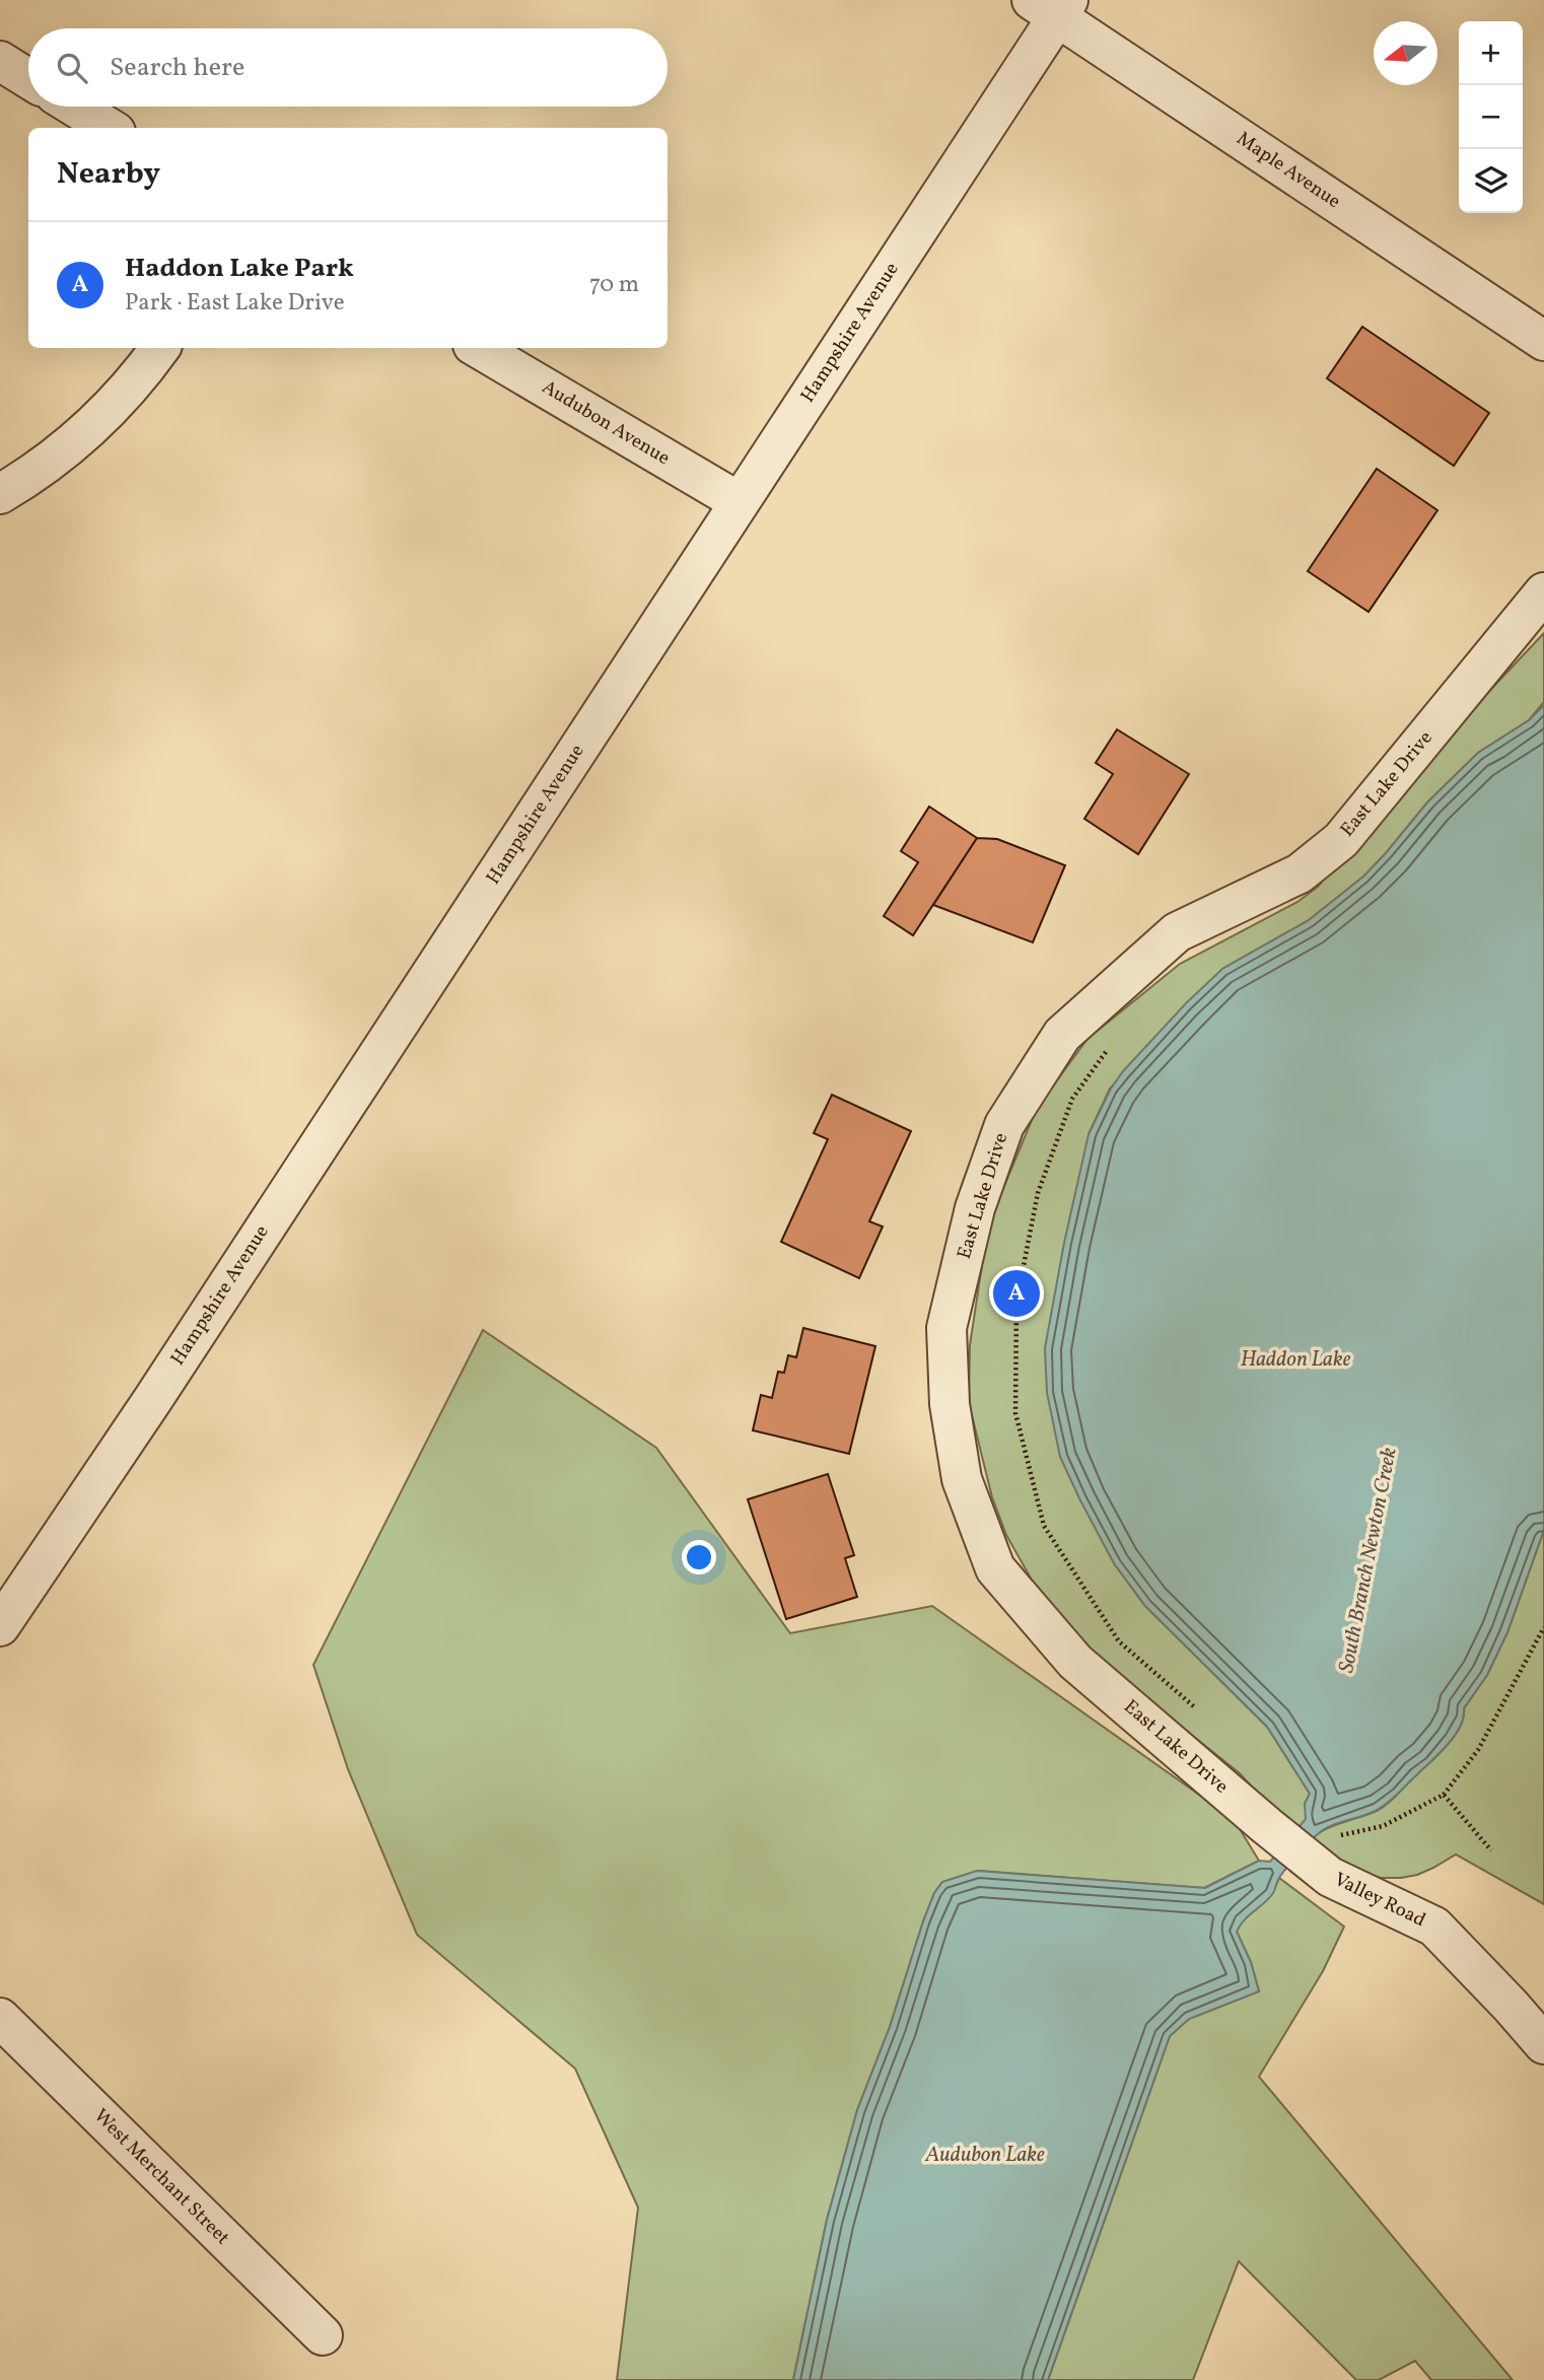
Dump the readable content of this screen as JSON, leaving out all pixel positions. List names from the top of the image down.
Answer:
{
  "streets": {
    "street": [
      "Maple Avenue",
      "Hampshire Avenue",
      "Audubon Avenue",
      "East Lake Drive",
      "Valley Road",
      "West Merchant Street"
    ]
  },
  "crossings": [
    ["Maple Avenue", "Hampshire Avenue"],
    ["Hampshire Avenue", "Audubon Avenue"],
    ["East Lake Drive", "Valley Road"]
  ],
  "water": ["Haddon Lake", "South Branch Newton Creek", "Audubon Lake"],
  "north": "left",
  "page": {
    "map_buttons": ["+", "−"],
    "search": "Search here",
    "heading": "Nearby",
    "list": [
      {
        "mark": "A",
        "name": "Haddon Lake Park",
        "note": "Park · East Lake Drive",
        "value": "70 m"
      }
    ],
    "pins": "A"
  }
}
